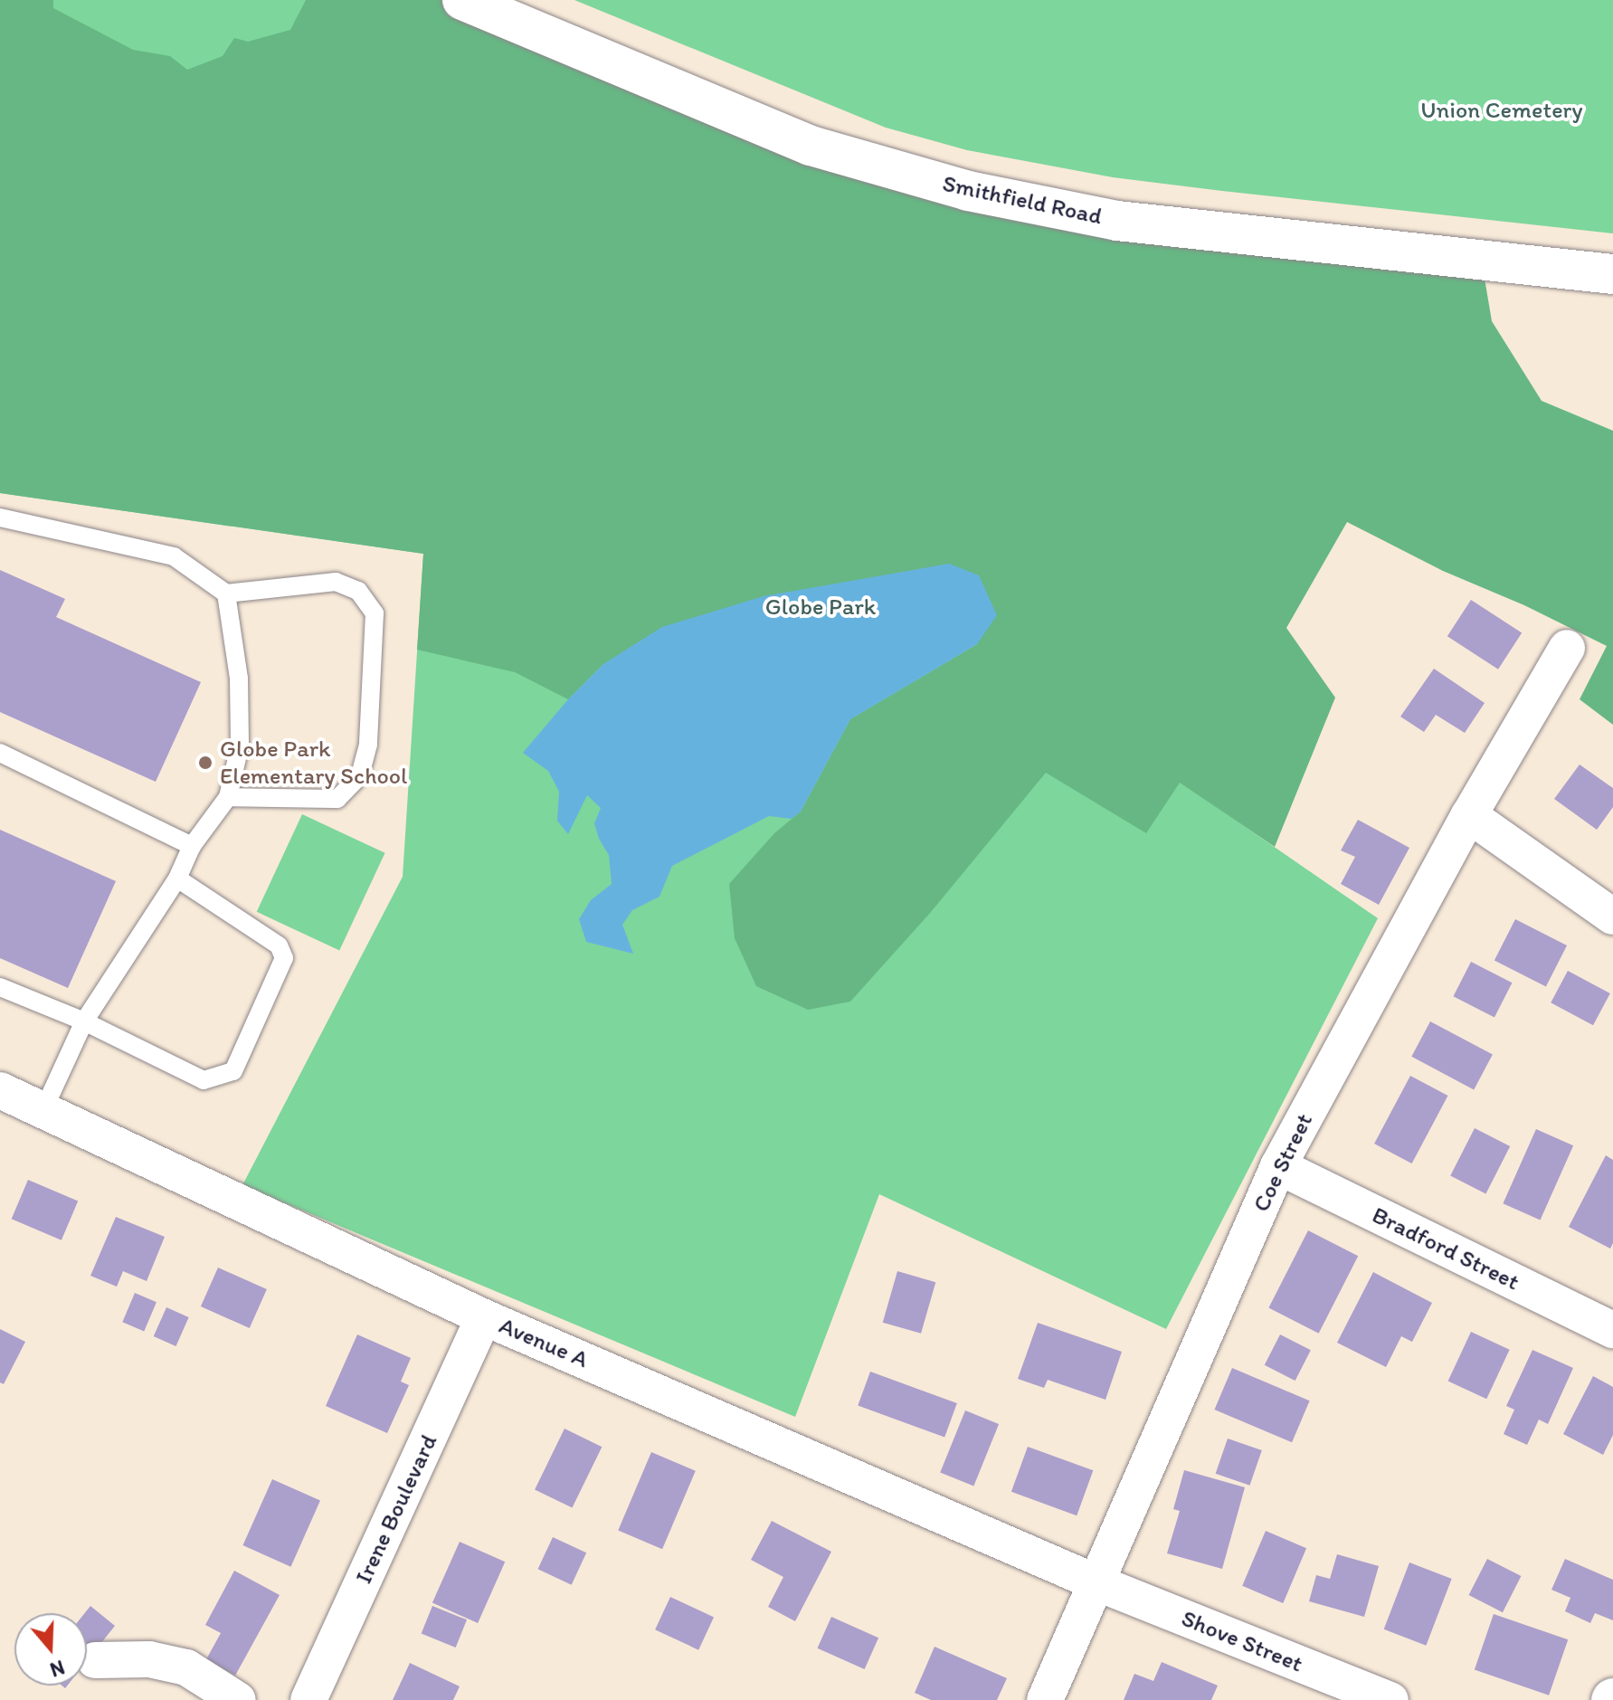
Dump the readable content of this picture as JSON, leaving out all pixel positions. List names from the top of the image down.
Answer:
{
  "streets": {
    "main road": ["Smithfield Road"],
    "street": [
      "Coe Street",
      "Bradford Street",
      "Avenue A",
      "Irene Boulevard",
      "Shove Street"
    ]
  },
  "crossings": [
    ["Coe Street", "Bradford Street"],
    ["Coe Street", "Avenue A"],
    ["Coe Street", "Shove Street"],
    ["Avenue A", "Irene Boulevard"],
    ["Avenue A", "Shove Street"]
  ],
  "parks": ["Union Cemetery", "Globe Park"],
  "places": ["Globe Park Elementary School"],
  "north": "bottom"
}
